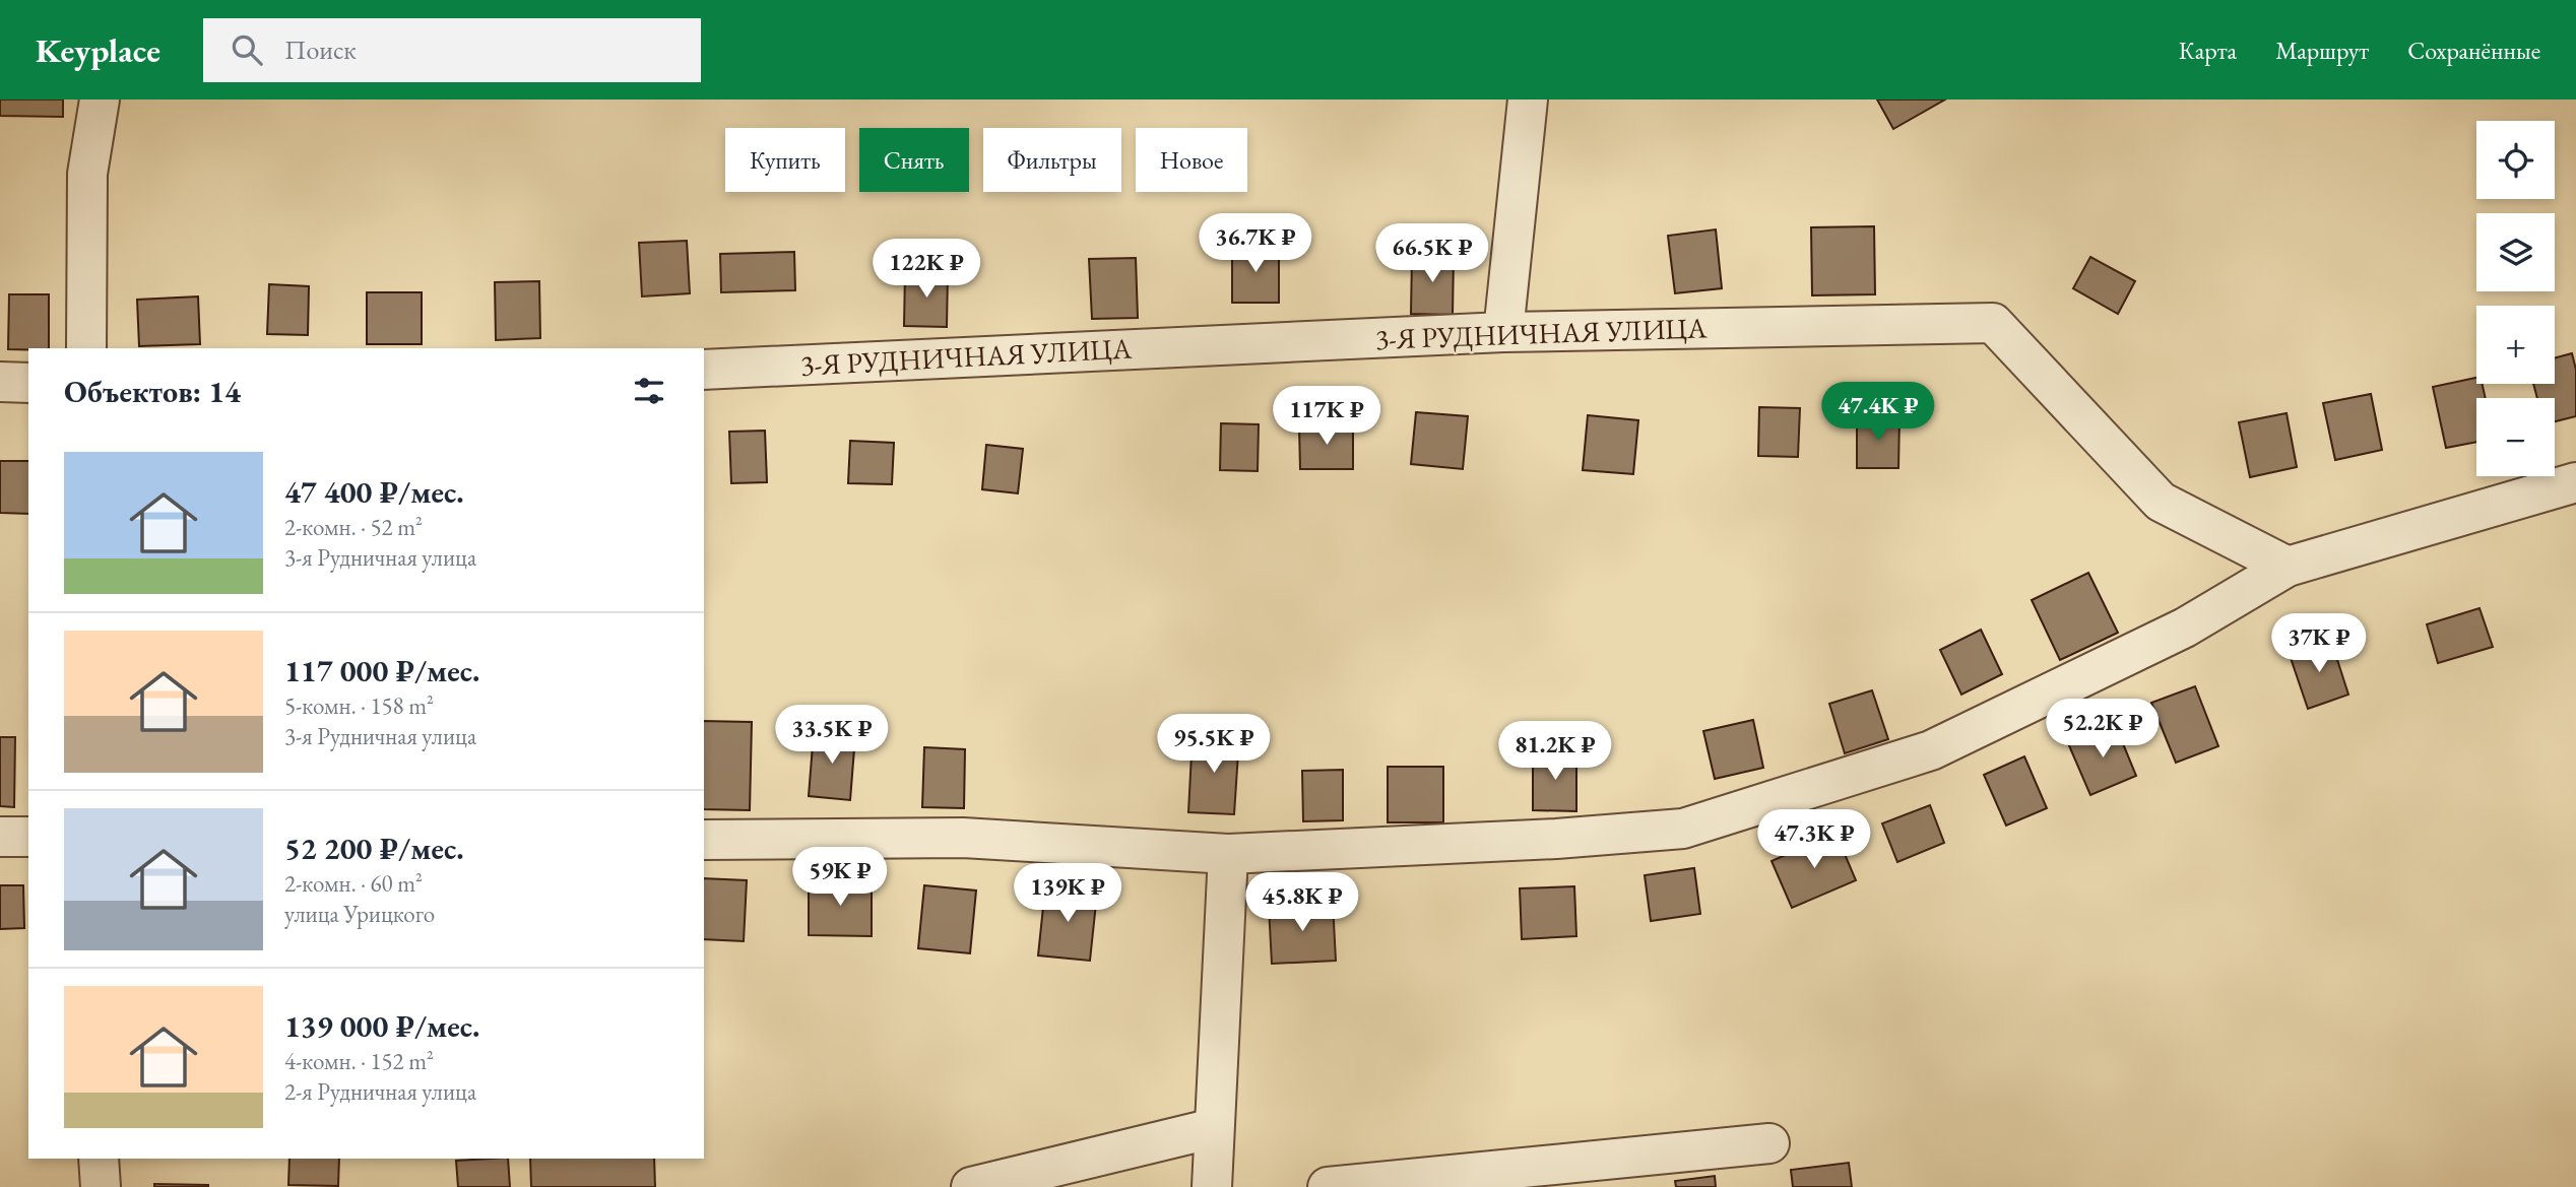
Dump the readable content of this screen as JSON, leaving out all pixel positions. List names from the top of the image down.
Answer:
{
  "streets": {
    "street": ["3-Я РУДНИЧНАЯ УЛИЦА"]
  },
  "page": {
    "header": "Keyplace",
    "search": "Поиск",
    "nav": ["Карта", "Маршрут", "Сохранённые"],
    "map_buttons": ["+", "−"],
    "chip": [
      "Купить",
      "Снять",
      "Фильтры",
      "Новое"
    ],
    "price": [
      "36.7K ₽",
      "66.5K ₽",
      "122K ₽",
      "47.4K ₽",
      "117K ₽",
      "37K ₽",
      "52.2K ₽",
      "33.5K ₽",
      "95.5K ₽",
      "81.2K ₽",
      "47.3K ₽",
      "59K ₽",
      "139K ₽",
      "45.8K ₽"
    ],
    "heading": "Объектов: 14",
    "list": [
      {
        "name": "47 400 ₽/мес.",
        "note": "2-комн. · 52 m² · 3-я Рудничная улица"
      },
      {
        "name": "117 000 ₽/мес.",
        "note": "5-комн. · 158 m² · 3-я Рудничная улица"
      },
      {
        "name": "52 200 ₽/мес.",
        "note": "2-комн. · 60 m² · улица Урицкого"
      },
      {
        "name": "139 000 ₽/мес.",
        "note": "4-комн. · 152 m² · 2-я Рудничная улица"
      }
    ]
  }
}
